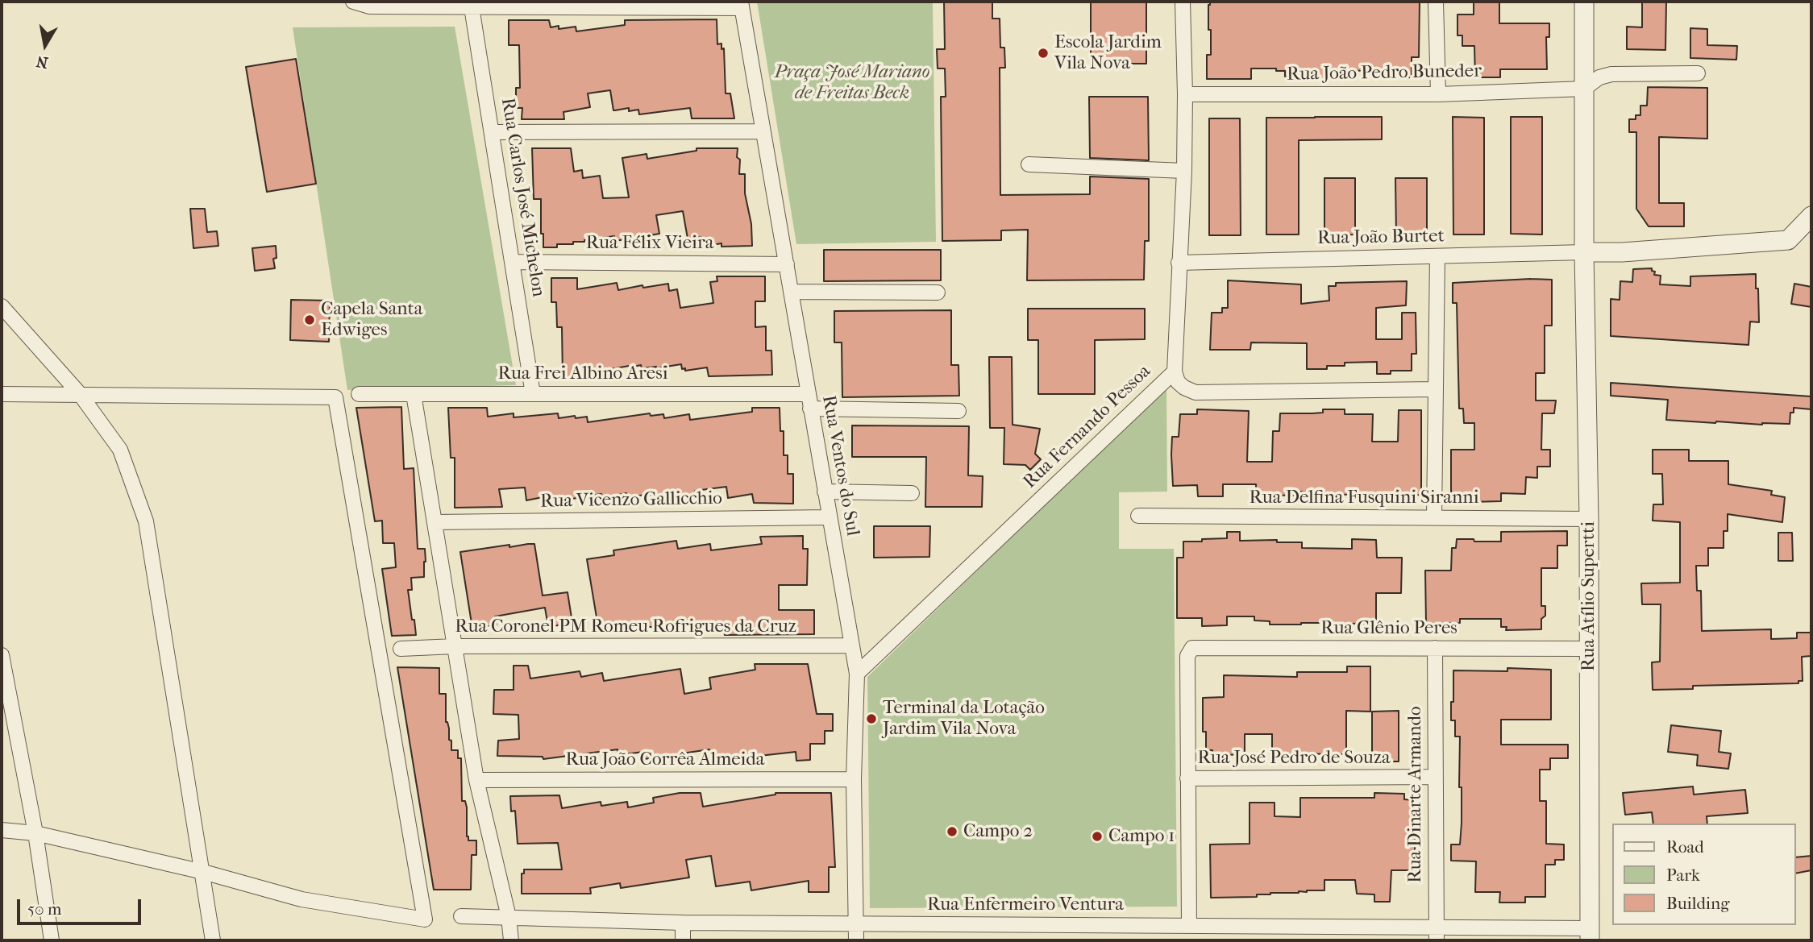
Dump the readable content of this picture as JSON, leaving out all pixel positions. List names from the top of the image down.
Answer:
{
  "streets": {
    "street": [
      "Rua João Pedro Buneder",
      "Rua Carlos José Michelon",
      "Rua João Burtet",
      "Rua Félix Vieira",
      "Rua Frei Albino Aresi",
      "Rua Fernando Pessoa",
      "Rua Ventos do Sul",
      "Rua Delfina Fusquini Siranni",
      "Rua Vicenzo Gallicchio",
      "Rua Atílio Supertti",
      "Rua Coronel PM Romeu Rofrigues da Cruz",
      "Rua Glênio Peres",
      "Rua José Pedro de Souza",
      "Rua João Corrêa Almeida",
      "Rua Dinarte Armando",
      "Rua Enfermeiro Ventura"
    ]
  },
  "crossings": [
    ["Rua João Pedro Buneder", "Rua Fernando Pessoa"],
    ["Rua João Pedro Buneder", "Rua Atílio Supertti"],
    ["Rua Carlos José Michelon", "Rua Félix Vieira"],
    ["Rua Carlos José Michelon", "Rua Frei Albino Aresi"],
    ["Rua João Burtet", "Rua Fernando Pessoa"],
    ["Rua João Burtet", "Rua Atílio Supertti"],
    ["Rua Félix Vieira", "Rua Ventos do Sul"],
    ["Rua Frei Albino Aresi", "Rua Ventos do Sul"],
    ["Rua Fernando Pessoa", "Rua Ventos do Sul"],
    ["Rua Ventos do Sul", "Rua Vicenzo Gallicchio"],
    ["Rua Ventos do Sul", "Rua Coronel PM Romeu Rofrigues da Cruz"],
    ["Rua Ventos do Sul", "Rua João Corrêa Almeida"],
    ["Rua Ventos do Sul", "Rua Enfermeiro Ventura"],
    ["Rua Delfina Fusquini Siranni", "Rua Atílio Supertti"],
    ["Rua Atílio Supertti", "Rua Glênio Peres"],
    ["Rua Atílio Supertti", "Rua Enfermeiro Ventura"],
    ["Rua Glênio Peres", "Rua José Pedro de Souza"],
    ["Rua Glênio Peres", "Rua Dinarte Armando"],
    ["Rua José Pedro de Souza", "Rua Dinarte Armando"],
    ["Rua Dinarte Armando", "Rua Enfermeiro Ventura"]
  ],
  "parks": ["Praça José Mariano de Freitas Beck"],
  "places": [
    "Escola Jardim Vila Nova",
    "Capela Santa Edwiges",
    "Terminal da Lotação Jardim Vila Nova",
    "Campo 2",
    "Campo 1"
  ],
  "legend": ["Road", "Park", "Building"],
  "scale_bar": "50 m",
  "north": "bottom"
}
